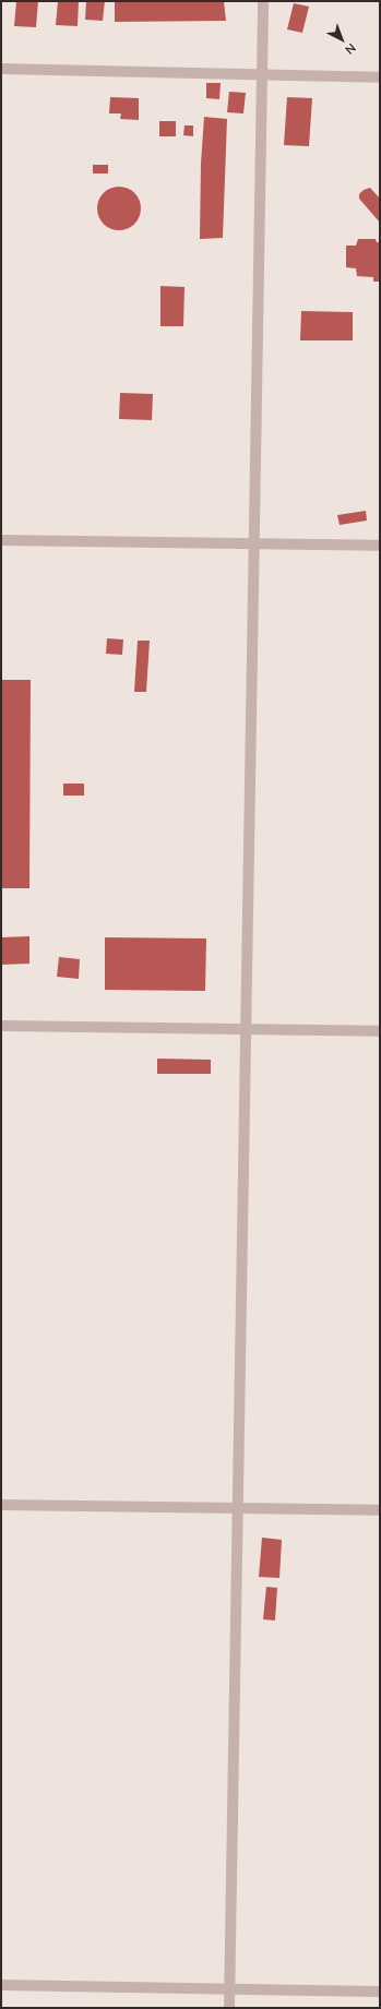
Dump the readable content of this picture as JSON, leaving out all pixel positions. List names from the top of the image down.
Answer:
{
  "north": "bottom right"
}
